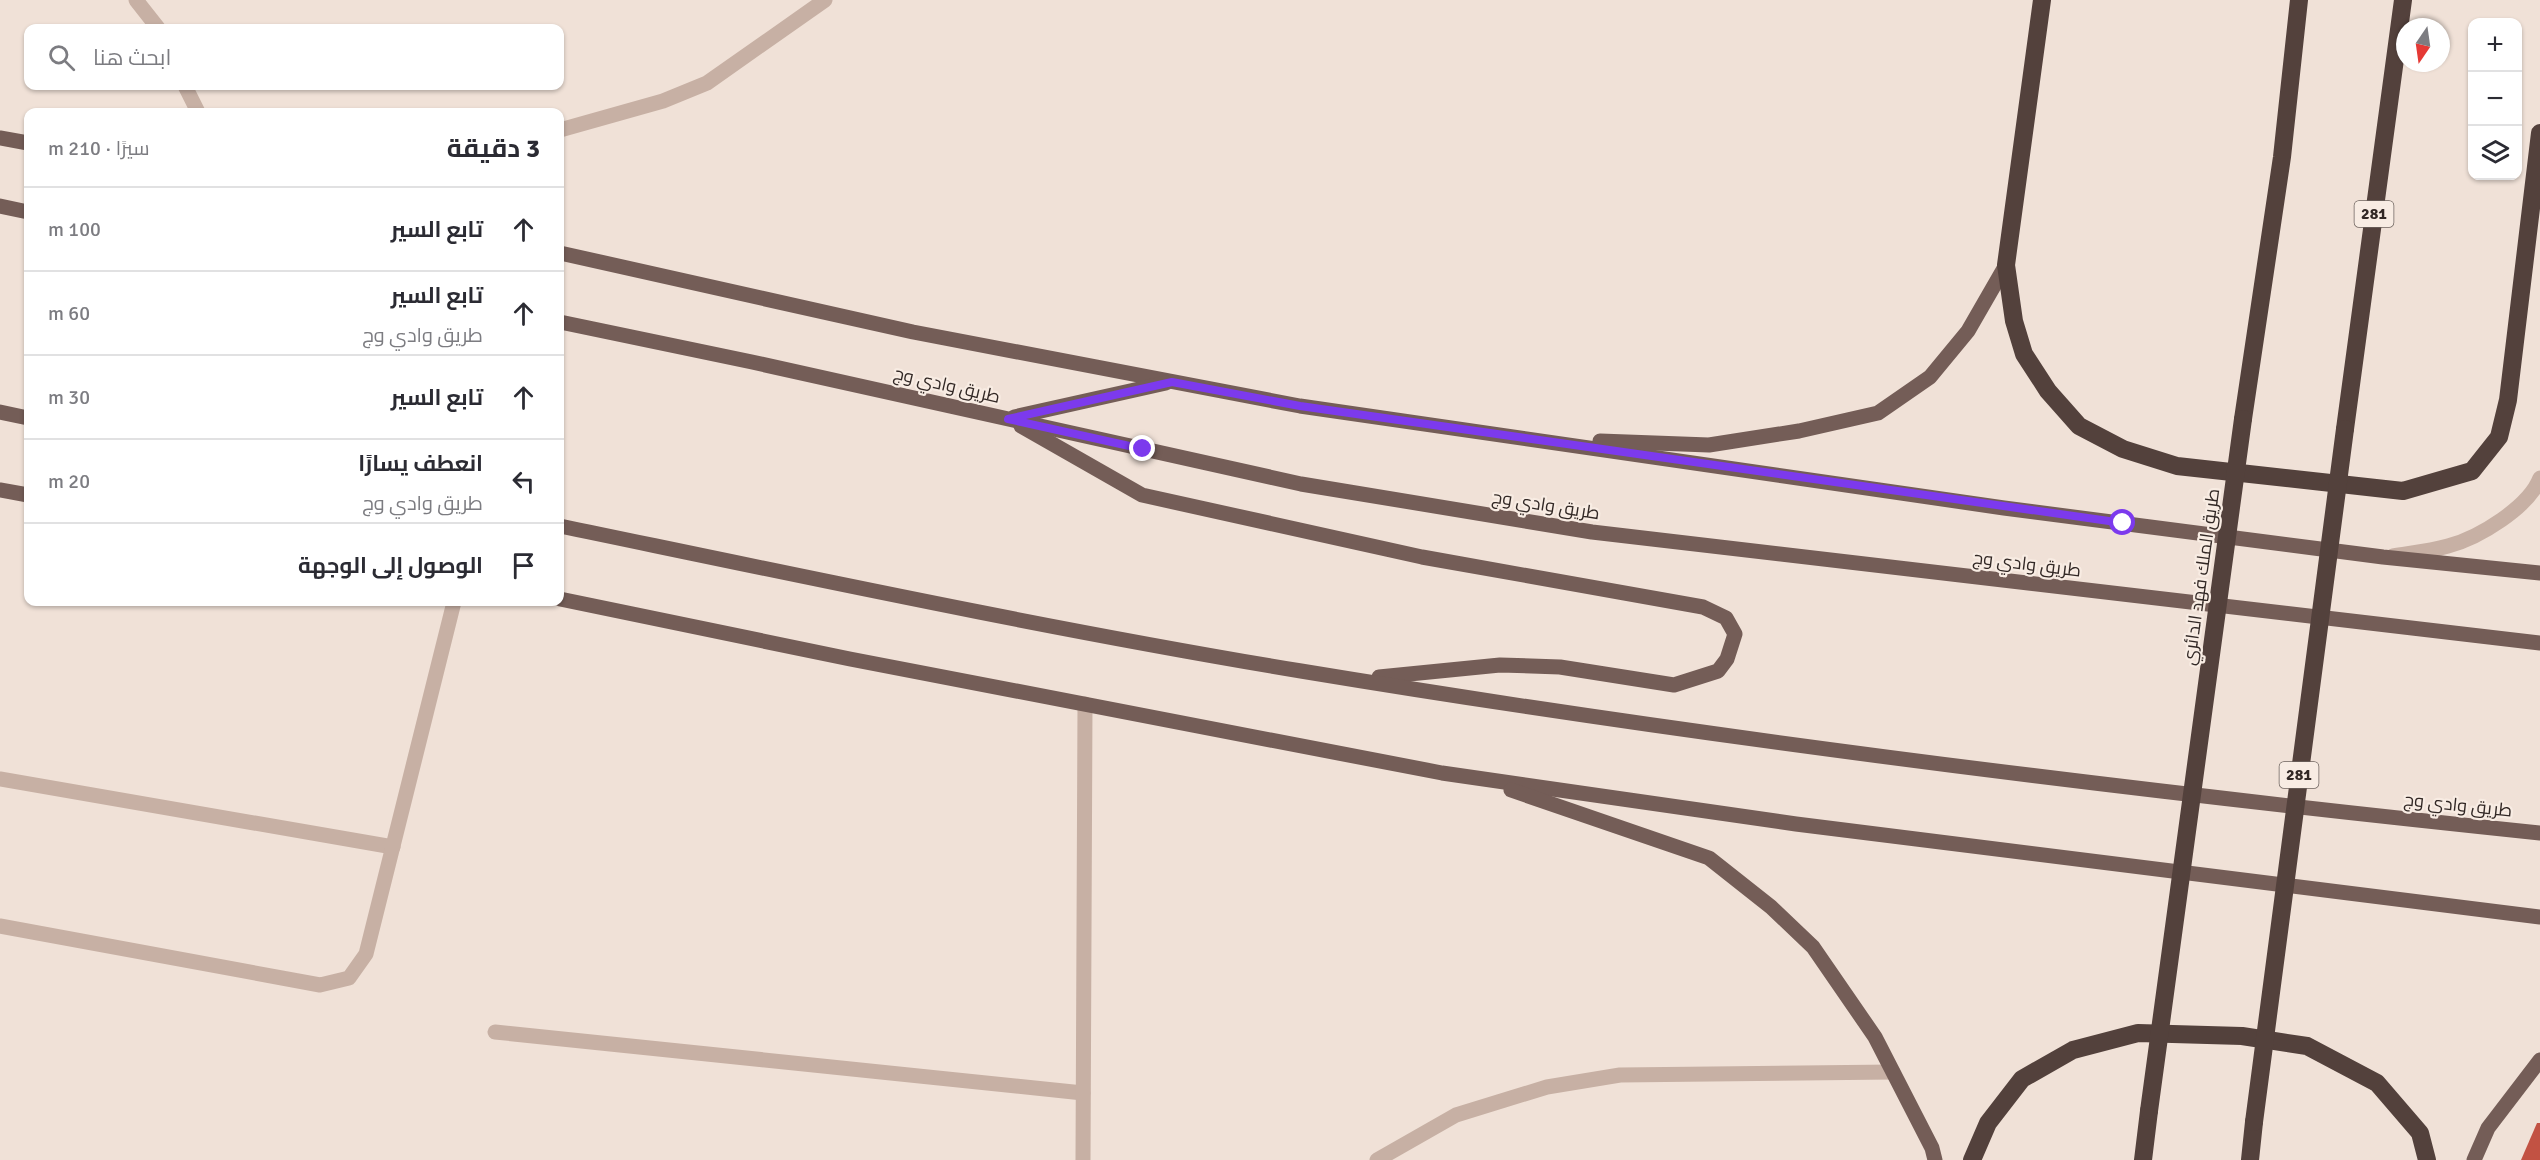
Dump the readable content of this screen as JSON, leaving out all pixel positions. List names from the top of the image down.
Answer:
{
  "streets": {
    "highway": ["281", "طريق الملك فهد الدائري"],
    "main road": ["طريق وادي وج"]
  },
  "north": "bottom",
  "page": {
    "map_buttons": ["+", "−"],
    "search": "ابحث هنا",
    "heading": ["3 دقيقة", "سيرًا · 210 m"],
    "list": [
      ["تابع السير", "100 m"],
      ["تابع السير", "طريق وادي وج", "60 m"],
      ["تابع السير", "30 m"],
      ["انعطف يسارًا", "طريق وادي وج", "20 m"],
      "الوصول إلى الوجهة"
    ]
  }
}
